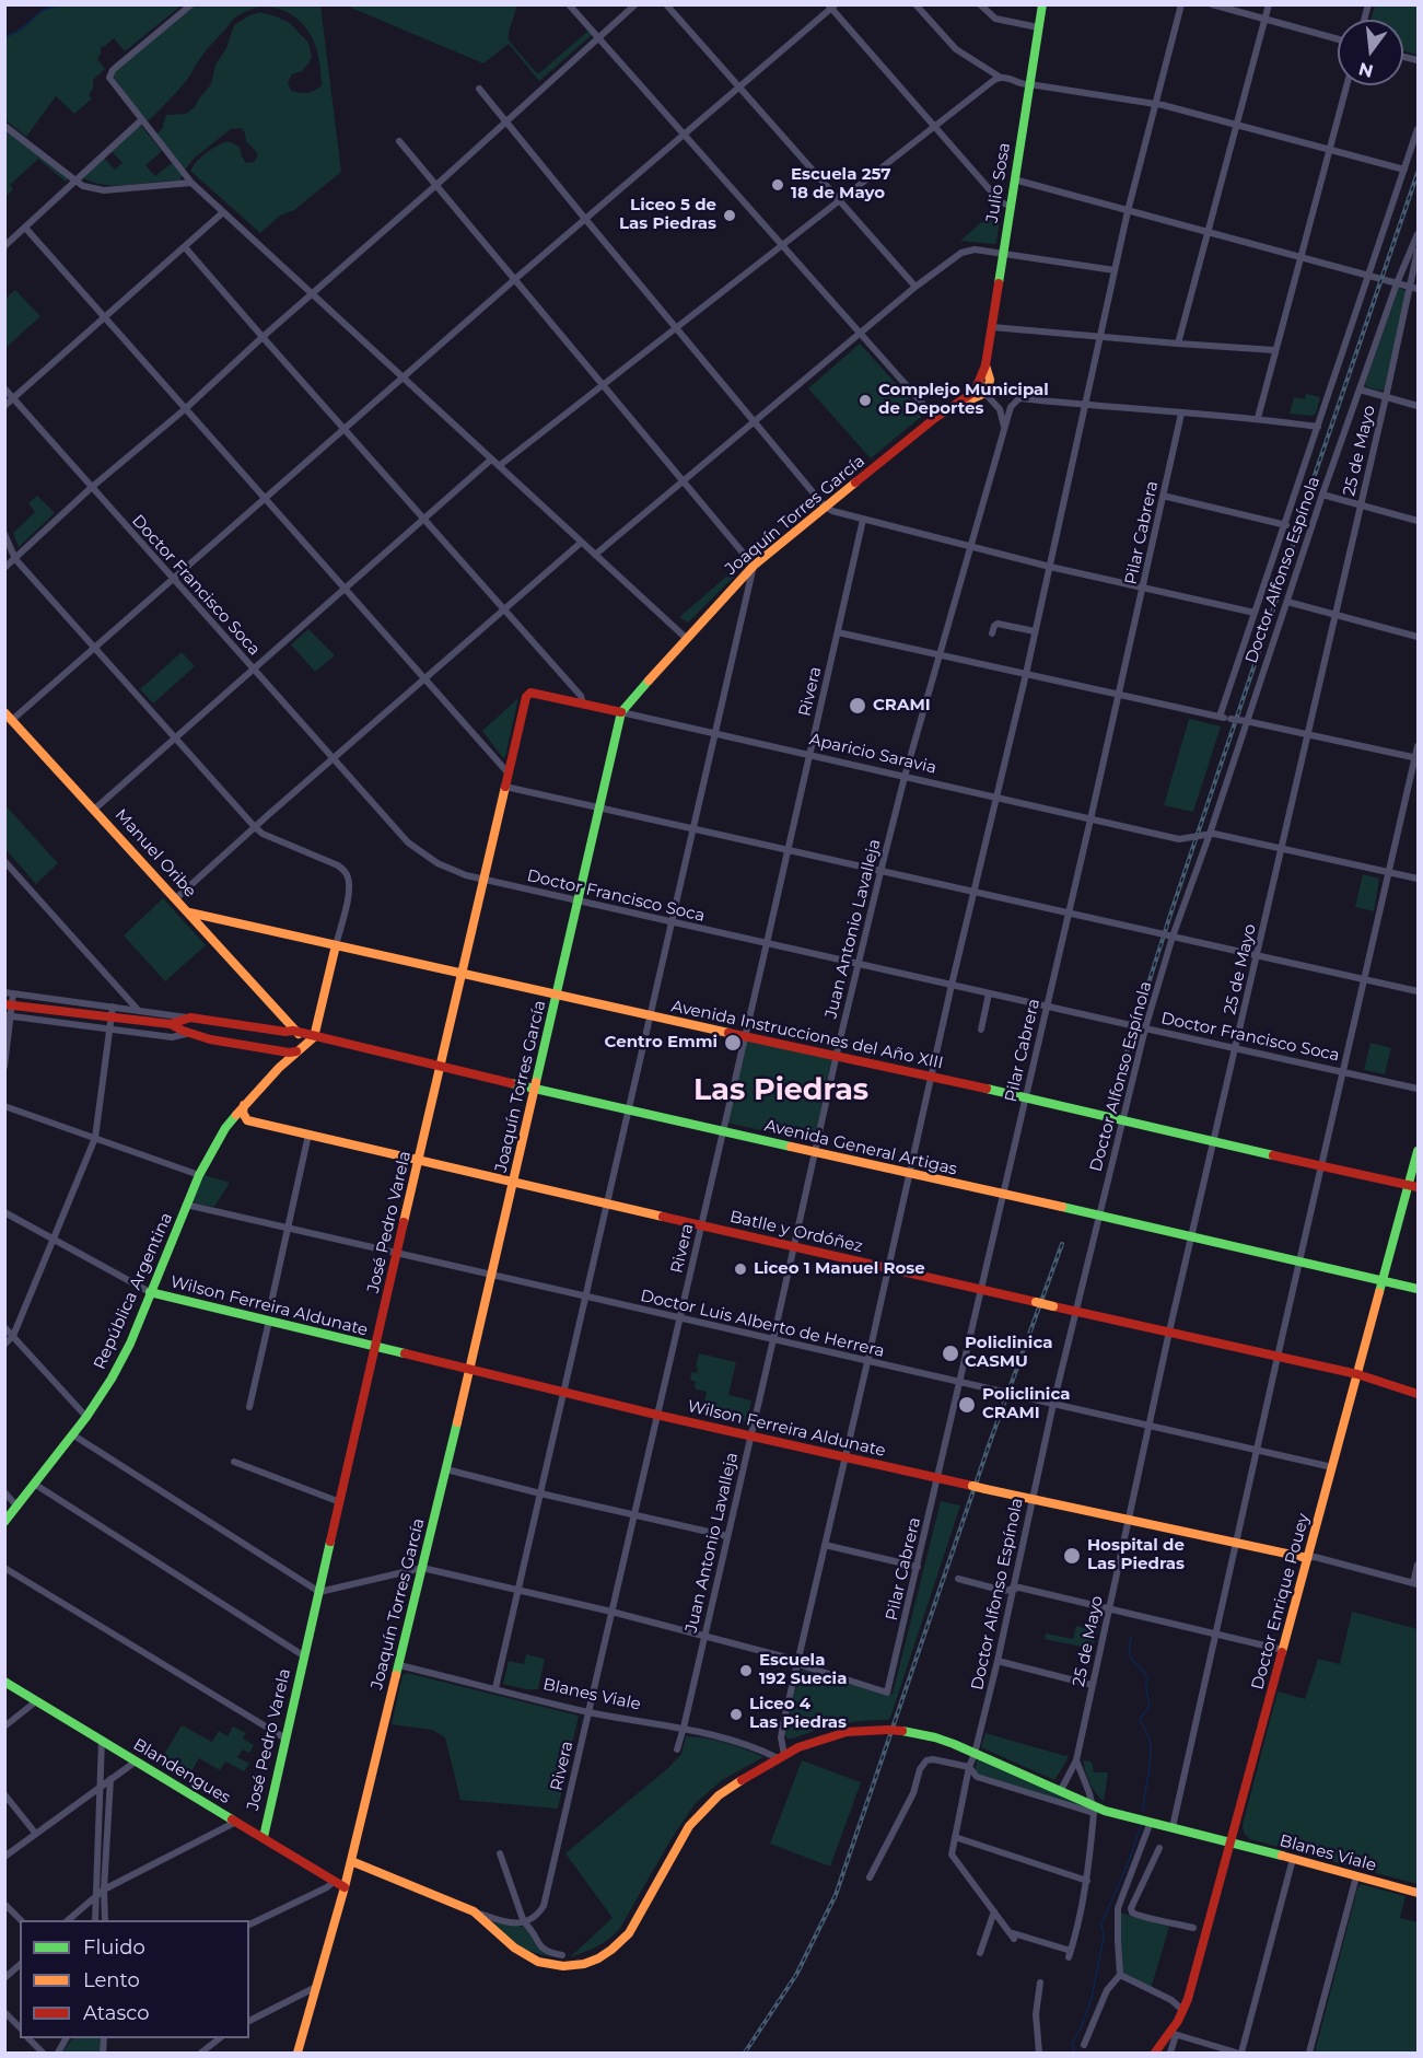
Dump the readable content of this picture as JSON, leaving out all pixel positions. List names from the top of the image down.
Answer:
{
  "streets": {
    "street": [
      "Julio Sosa",
      "25 de Mayo",
      "Joaquín Torres García",
      "Pilar Cabrera",
      "Doctor Alfonso Espínola",
      "Doctor Francisco Soca",
      "Rivera",
      "Aparicio Saravia",
      "Manuel Oribe",
      "Juan Antonio Lavalleja",
      "Avenida Instrucciones del Año XIII",
      "Avenida General Artigas",
      "José Pedro Varela",
      "Batlle y Ordóñez",
      "República Argentina",
      "Wilson Ferreira Aldunate",
      "Doctor Luis Alberto de Herrera",
      "Doctor Enrique Pouey",
      "Blanes Viale",
      "Blandengues"
    ]
  },
  "crossings": [
    ["Julio Sosa", "Joaquín Torres García"],
    ["25 de Mayo", "Doctor Francisco Soca"],
    ["25 de Mayo", "Avenida Instrucciones del Año XIII"],
    ["25 de Mayo", "Avenida General Artigas"],
    ["25 de Mayo", "Batlle y Ordóñez"],
    ["25 de Mayo", "Wilson Ferreira Aldunate"],
    ["25 de Mayo", "Doctor Luis Alberto de Herrera"],
    ["25 de Mayo", "Blanes Viale"],
    ["Joaquín Torres García", "Doctor Francisco Soca"],
    ["Joaquín Torres García", "Aparicio Saravia"],
    ["Joaquín Torres García", "Avenida Instrucciones del Año XIII"],
    ["Joaquín Torres García", "Avenida General Artigas"],
    ["Joaquín Torres García", "Batlle y Ordóñez"],
    ["Joaquín Torres García", "Wilson Ferreira Aldunate"],
    ["Joaquín Torres García", "Doctor Luis Alberto de Herrera"],
    ["Joaquín Torres García", "Blanes Viale"],
    ["Joaquín Torres García", "Blandengues"],
    ["Pilar Cabrera", "Doctor Francisco Soca"],
    ["Pilar Cabrera", "Aparicio Saravia"],
    ["Pilar Cabrera", "Avenida Instrucciones del Año XIII"],
    ["Pilar Cabrera", "Avenida General Artigas"],
    ["Pilar Cabrera", "Batlle y Ordóñez"],
    ["Pilar Cabrera", "Wilson Ferreira Aldunate"],
    ["Pilar Cabrera", "Doctor Luis Alberto de Herrera"],
    ["Doctor Alfonso Espínola", "Doctor Francisco Soca"],
    ["Doctor Alfonso Espínola", "Aparicio Saravia"],
    ["Doctor Alfonso Espínola", "Avenida Instrucciones del Año XIII"],
    ["Doctor Alfonso Espínola", "Avenida General Artigas"],
    ["Doctor Alfonso Espínola", "Batlle y Ordóñez"],
    ["Doctor Alfonso Espínola", "Wilson Ferreira Aldunate"],
    ["Doctor Alfonso Espínola", "Doctor Luis Alberto de Herrera"],
    ["Doctor Alfonso Espínola", "Blanes Viale"],
    ["Doctor Francisco Soca", "Rivera"],
    ["Doctor Francisco Soca", "Juan Antonio Lavalleja"],
    ["Doctor Francisco Soca", "José Pedro Varela"],
    ["Rivera", "Aparicio Saravia"],
    ["Rivera", "Avenida Instrucciones del Año XIII"],
    ["Rivera", "Avenida General Artigas"],
    ["Rivera", "Batlle y Ordóñez"],
    ["Rivera", "Wilson Ferreira Aldunate"],
    ["Rivera", "Doctor Luis Alberto de Herrera"],
    ["Rivera", "Blanes Viale"],
    ["Aparicio Saravia", "Juan Antonio Lavalleja"],
    ["Aparicio Saravia", "José Pedro Varela"],
    ["Manuel Oribe", "Avenida Instrucciones del Año XIII"],
    ["Juan Antonio Lavalleja", "Avenida Instrucciones del Año XIII"],
    ["Juan Antonio Lavalleja", "Avenida General Artigas"],
    ["Juan Antonio Lavalleja", "Batlle y Ordóñez"],
    ["Juan Antonio Lavalleja", "Wilson Ferreira Aldunate"],
    ["Juan Antonio Lavalleja", "Doctor Luis Alberto de Herrera"],
    ["Juan Antonio Lavalleja", "Blanes Viale"],
    ["Avenida Instrucciones del Año XIII", "José Pedro Varela"],
    ["Avenida Instrucciones del Año XIII", "Doctor Enrique Pouey"],
    ["Avenida General Artigas", "José Pedro Varela"],
    ["Avenida General Artigas", "República Argentina"],
    ["Avenida General Artigas", "Doctor Enrique Pouey"],
    ["José Pedro Varela", "Batlle y Ordóñez"],
    ["José Pedro Varela", "Wilson Ferreira Aldunate"],
    ["José Pedro Varela", "Doctor Luis Alberto de Herrera"],
    ["José Pedro Varela", "Blandengues"],
    ["Batlle y Ordóñez", "República Argentina"],
    ["Batlle y Ordóñez", "Doctor Enrique Pouey"],
    ["República Argentina", "Wilson Ferreira Aldunate"],
    ["República Argentina", "Doctor Luis Alberto de Herrera"],
    ["Wilson Ferreira Aldunate", "Doctor Enrique Pouey"],
    ["Doctor Luis Alberto de Herrera", "Doctor Enrique Pouey"],
    ["Doctor Enrique Pouey", "Blanes Viale"]
  ],
  "districts": ["Las Piedras"],
  "places": [
    "Escuela 257 18 de Mayo",
    "Liceo 5 de Las Piedras",
    "Complejo Municipal de Deportes",
    "CRAMI",
    "Centro Emmi",
    "Liceo 1 Manuel Rose",
    "Policlinica CASMU",
    "Policlinica CRAMI",
    "Hospital de Las Piedras",
    "Escuela 192 Suecia",
    "Liceo 4 Las Piedras"
  ],
  "legend": ["Fluido", "Lento", "Atasco"],
  "north": "bottom"
}
